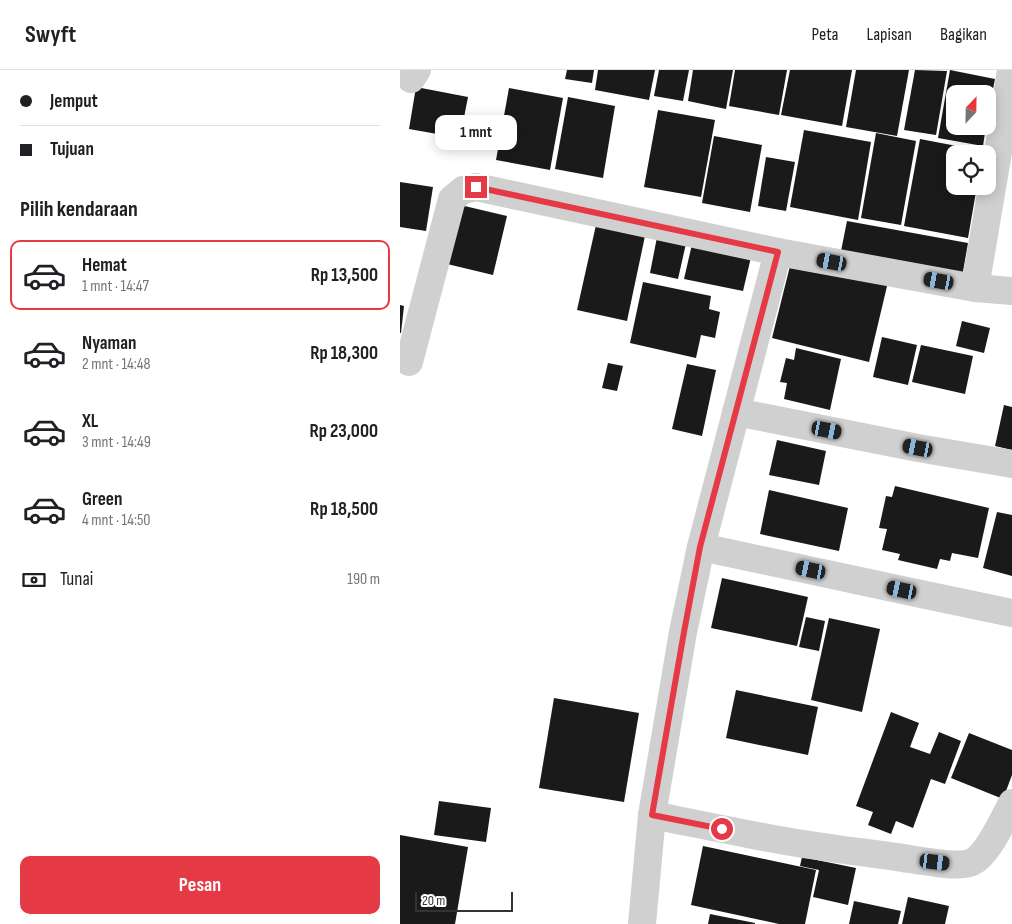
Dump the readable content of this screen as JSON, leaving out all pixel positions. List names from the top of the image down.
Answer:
{
  "scale_bar": "20 m",
  "north": "top",
  "page": {
    "header": "Swyft",
    "nav": ["Peta", "Lapisan", "Bagikan"],
    "banner": ["Jemput", "Tujuan"],
    "bubble": "1 mnt",
    "heading": "Pilih kendaraan",
    "list": [
      {
        "name": "Hemat",
        "note": "1 mnt · 14:47",
        "value": "Rp 13,500"
      },
      {
        "name": "Nyaman",
        "note": "2 mnt · 14:48",
        "value": "Rp 18,300"
      },
      {
        "name": "XL",
        "note": "3 mnt · 14:49",
        "value": "Rp 23,000"
      },
      {
        "name": "Green",
        "note": "4 mnt · 14:50",
        "value": "Rp 18,500"
      }
    ],
    "pay": ["Tunai", "190 m"],
    "buttons": "Pesan",
    "scale": "20 m"
  }
}
